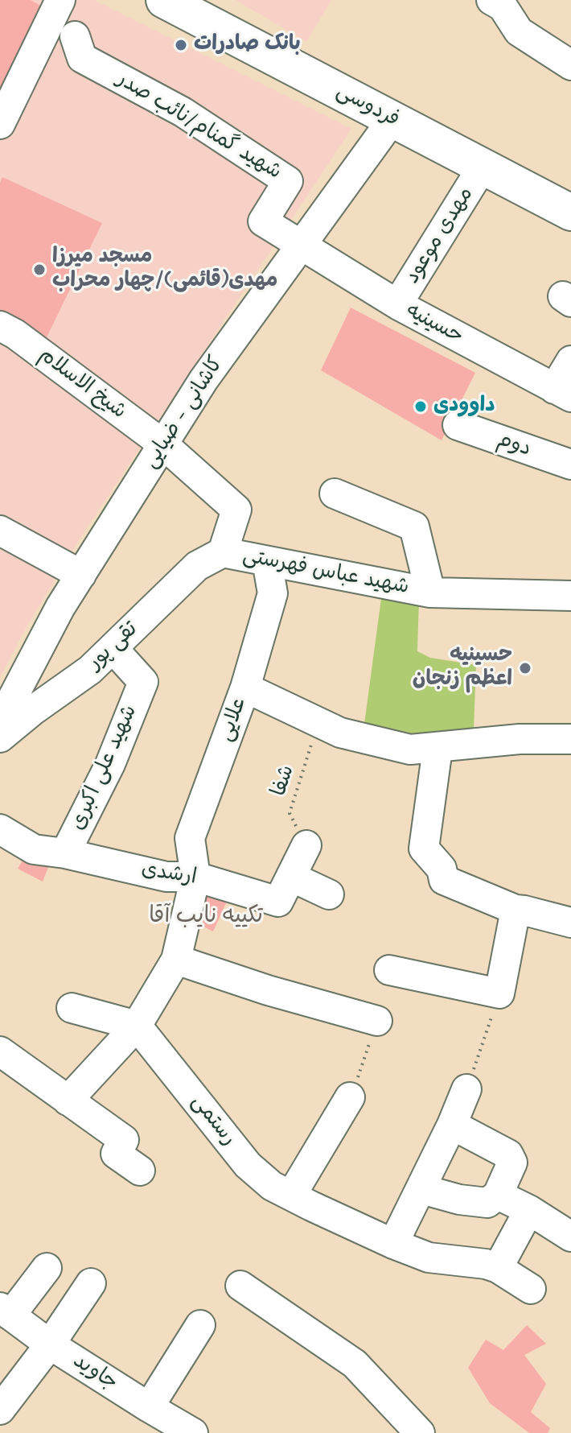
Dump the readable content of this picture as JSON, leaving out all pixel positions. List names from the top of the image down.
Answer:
{
  "streets": {
    "main road": ["فردوسی"],
    "street": [
      "شهید گمنام/نائب صدر",
      "مهدی موعود",
      "حسینیه",
      "شیخ الاسلام",
      "کاشانی - ضیایی",
      "دوم",
      "شهید عباس فهرستی",
      "تقی پور",
      "علایی",
      "شهید علی اکبری",
      "ارشدی",
      "رستمی",
      "جاوید"
    ],
    "path": ["شفا"]
  },
  "crossings": [
    ["فردوسی", "مهدی موعود"],
    ["فردوسی", "کاشانی - ضیایی"],
    ["شهید گمنام/نائب صدر", "حسینیه"],
    ["شهید گمنام/نائب صدر", "کاشانی - ضیایی"],
    ["مهدی موعود", "حسینیه"],
    ["حسینیه", "کاشانی - ضیایی"],
    ["شیخ الاسلام", "کاشانی - ضیایی"],
    ["شیخ الاسلام", "شهید عباس فهرستی"],
    ["کاشانی - ضیایی", "شهید عباس فهرستی"],
    ["شهید عباس فهرستی", "تقی پور"],
    ["شهید عباس فهرستی", "علایی"],
    ["تقی پور", "شهید علی اکبری"],
    ["علایی", "ارشدی"],
    ["شهید علی اکبری", "ارشدی"],
    ["شفا", "ارشدی"]
  ],
  "districts": ["تکییه نایب آقا"],
  "places": [
    "بانک صادرات",
    "مسجد میرزا مهدی(قائمی)/چهار محراب",
    "داوودی",
    "حسینیه اعظم زنجان"
  ]
}
